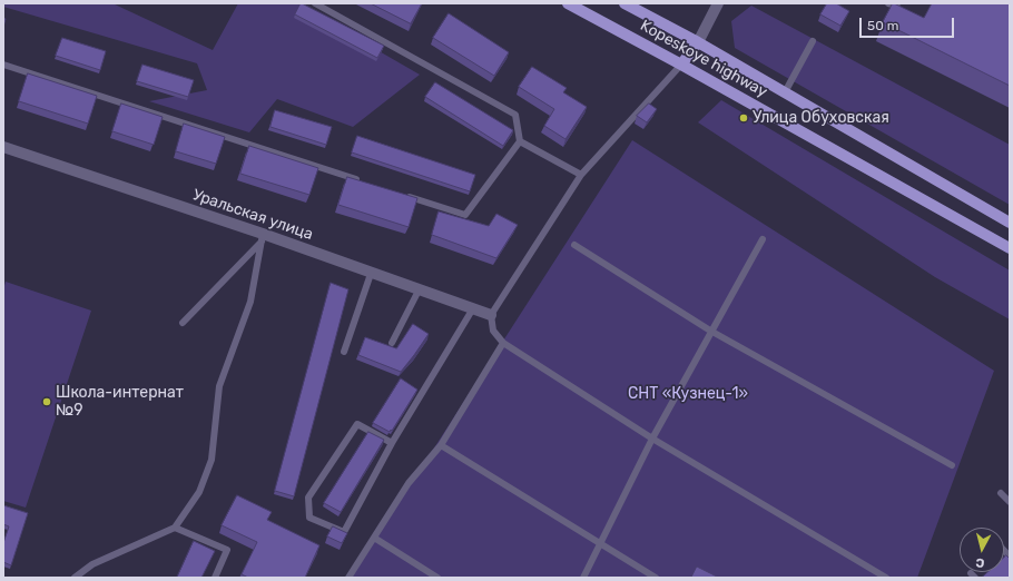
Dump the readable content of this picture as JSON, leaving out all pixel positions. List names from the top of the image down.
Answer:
{
  "streets": {
    "main road": ["Kopeskoye highway"],
    "street": ["Уральская улица"]
  },
  "parks": ["СНТ «Кузнец-1»"],
  "places": ["Улица Обуховская", "Школа-интернат №9"],
  "scale_bar": "50 m",
  "north": "bottom"
}
